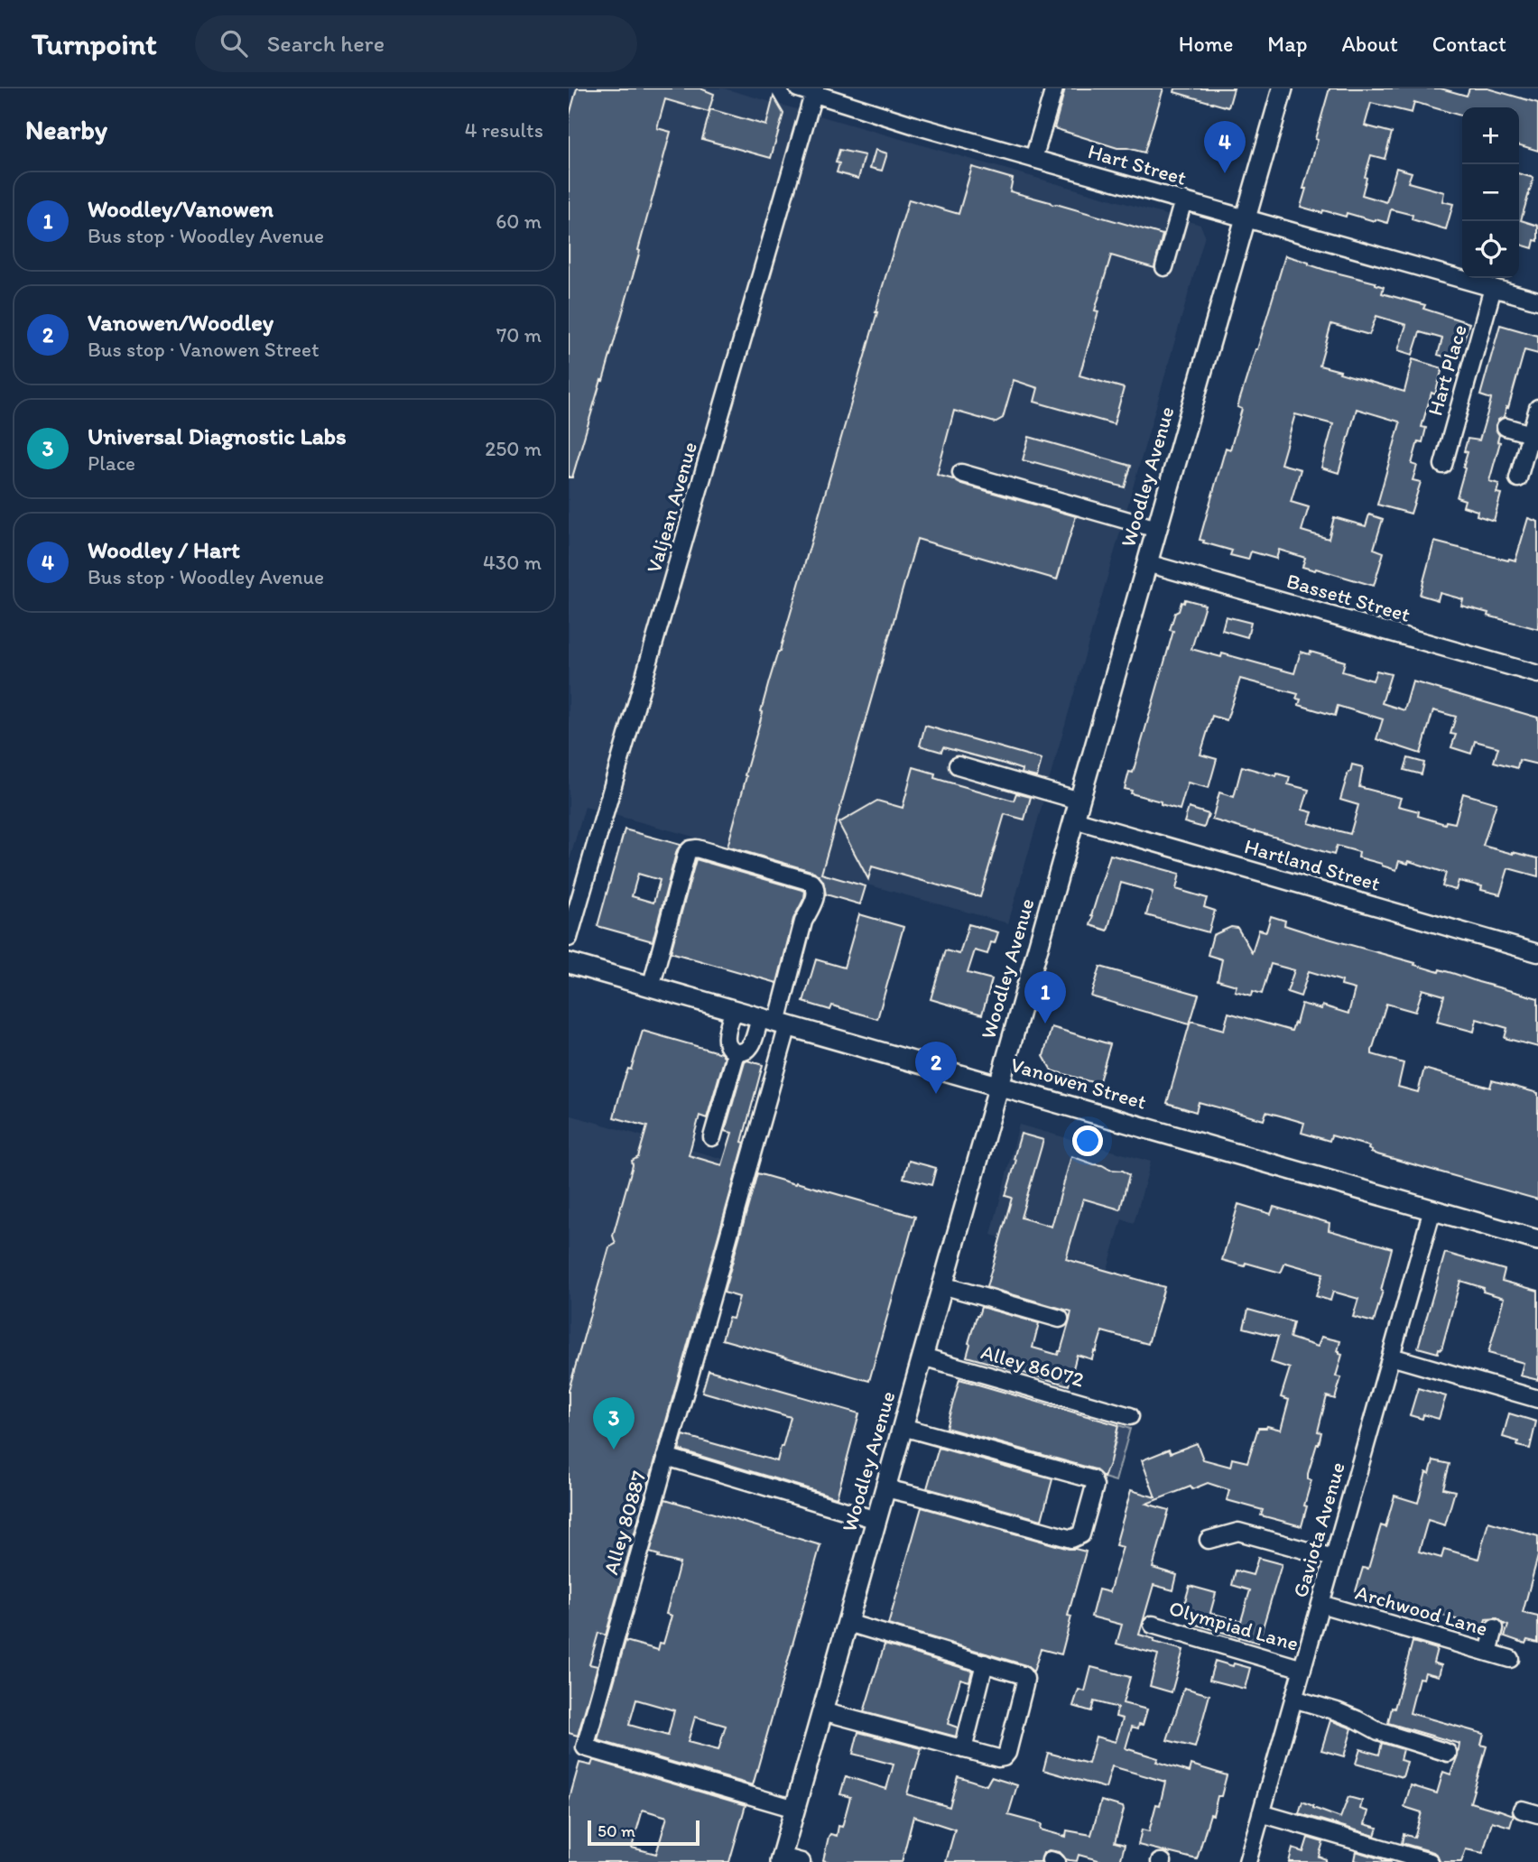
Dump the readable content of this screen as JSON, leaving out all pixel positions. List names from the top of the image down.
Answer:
{
  "streets": {
    "main road": ["Woodley Avenue", "Vanowen Street"],
    "street": [
      "Hart Street",
      "Hart Place",
      "Valjean Avenue",
      "Bassett Street",
      "Hartland Street",
      "Alley 86072",
      "Alley 80887",
      "Gaviota Avenue",
      "Archwood Lane",
      "Olympiad Lane"
    ]
  },
  "crossings": [
    ["Hart Street", "Hart Place"],
    ["Hart Street", "Woodley Avenue"],
    ["Hart Street", "Valjean Avenue"],
    ["Woodley Avenue", "Bassett Street"],
    ["Woodley Avenue", "Hartland Street"],
    ["Woodley Avenue", "Vanowen Street"],
    ["Woodley Avenue", "Alley 86072"],
    ["Woodley Avenue", "Alley 80887"],
    ["Vanowen Street", "Alley 80887"],
    ["Vanowen Street", "Gaviota Avenue"],
    ["Gaviota Avenue", "Archwood Lane"],
    ["Gaviota Avenue", "Olympiad Lane"]
  ],
  "scale_bar": "50 m",
  "page": {
    "header": "Turnpoint",
    "search": "Search here",
    "nav": [
      "Home",
      "Map",
      "About",
      "Contact"
    ],
    "heading": ["Nearby", "4 results"],
    "map_buttons": ["+", "−"],
    "pins": [
      "4",
      "1",
      "2",
      "3"
    ],
    "list": [
      {
        "mark": "1",
        "name": "Woodley/Vanowen",
        "note": "Bus stop · Woodley Avenue",
        "value": "60 m"
      },
      {
        "mark": "2",
        "name": "Vanowen/Woodley",
        "note": "Bus stop · Vanowen Street",
        "value": "70 m"
      },
      {
        "mark": "3",
        "name": "Universal Diagnostic Labs",
        "note": "Place",
        "value": "250 m"
      },
      {
        "mark": "4",
        "name": "Woodley / Hart",
        "note": "Bus stop · Woodley Avenue",
        "value": "430 m"
      }
    ],
    "scale": "50 m"
  }
}
